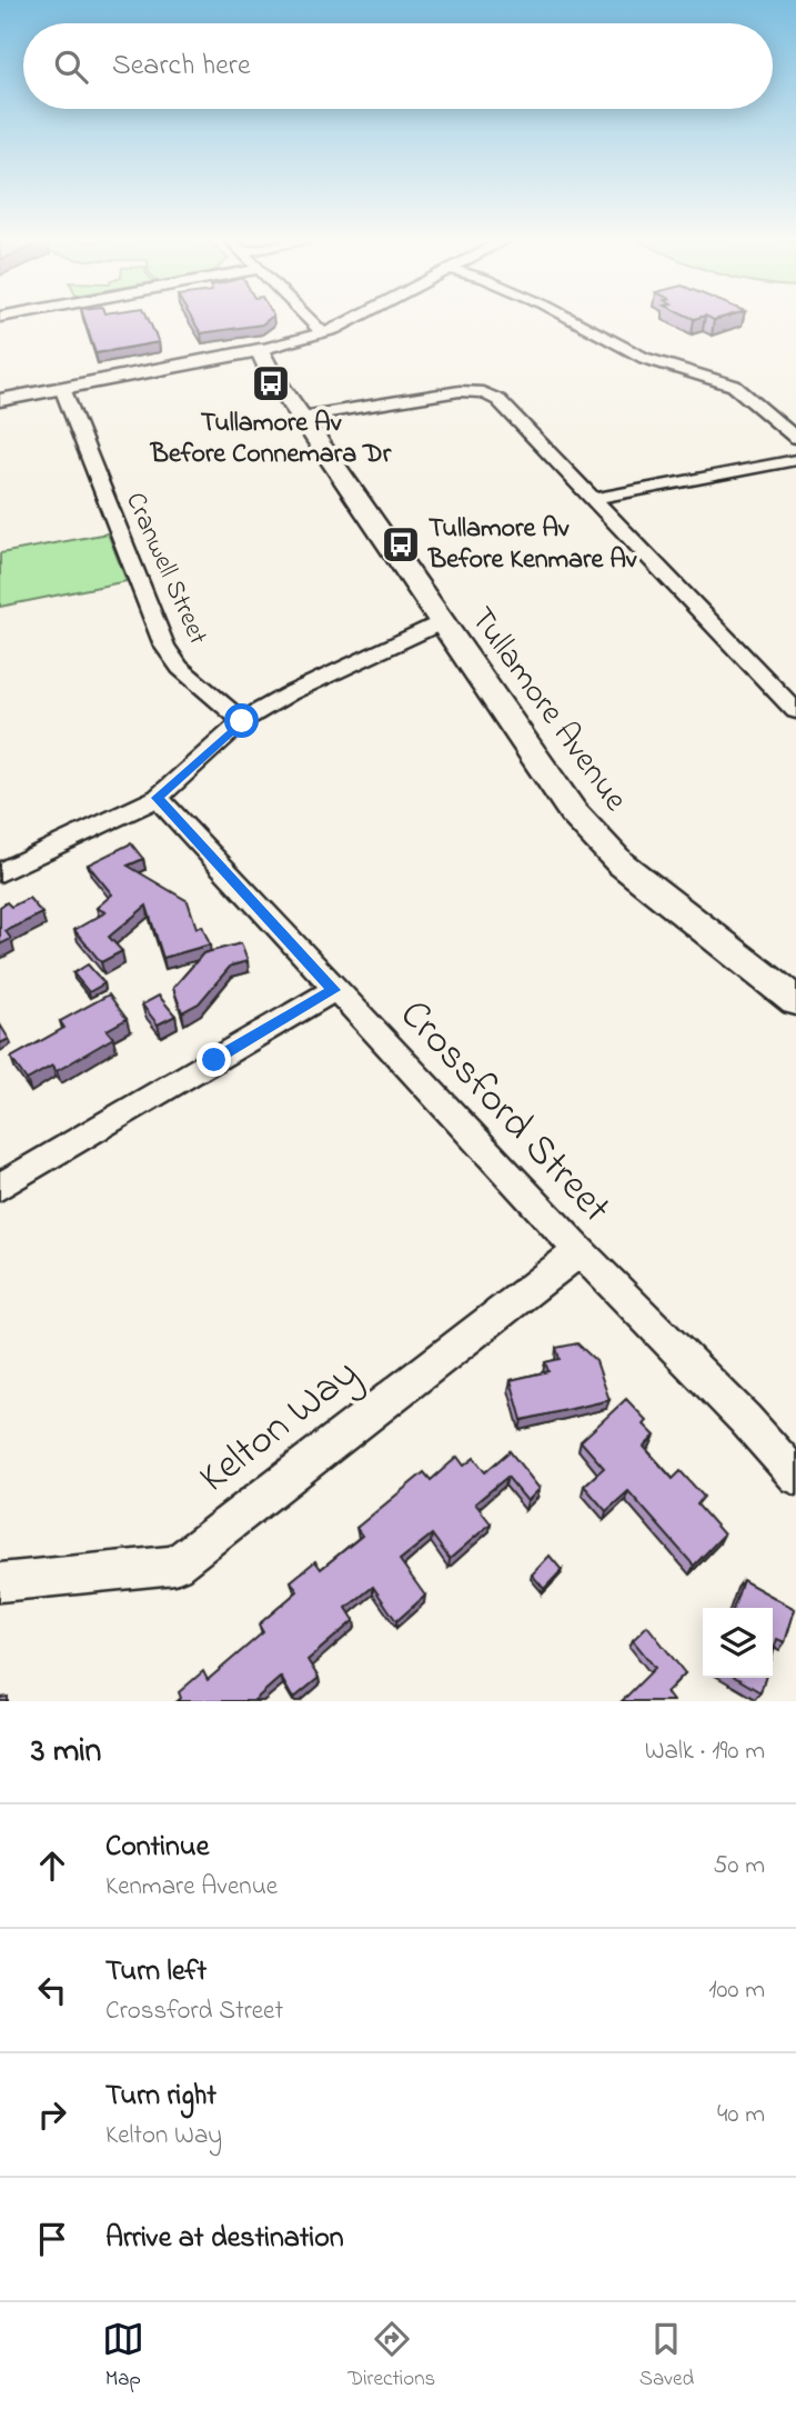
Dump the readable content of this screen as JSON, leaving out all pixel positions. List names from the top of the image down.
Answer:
{
  "streets": {
    "street": [
      "Cranwell Street",
      "Tullamore Avenue",
      "Crossford Street",
      "Kelton Way"
    ]
  },
  "crossings": [
    ["Crossford Street", "Kelton Way"]
  ],
  "places": {
    "bus stop": ["Tullamore Av Before Connemara Dr", "Tullamore Av Before Kenmare Av"]
  },
  "page": {
    "search": "Search here",
    "heading": ["3 min", "Walk · 190 m"],
    "list": [
      ["Continue", "Kenmare Avenue", "50 m"],
      ["Turn left", "Crossford Street", "100 m"],
      ["Turn right", "Kelton Way", "40 m"],
      "Arrive at destination"
    ],
    "nav": ["Map", "Directions", "Saved"]
  }
}
